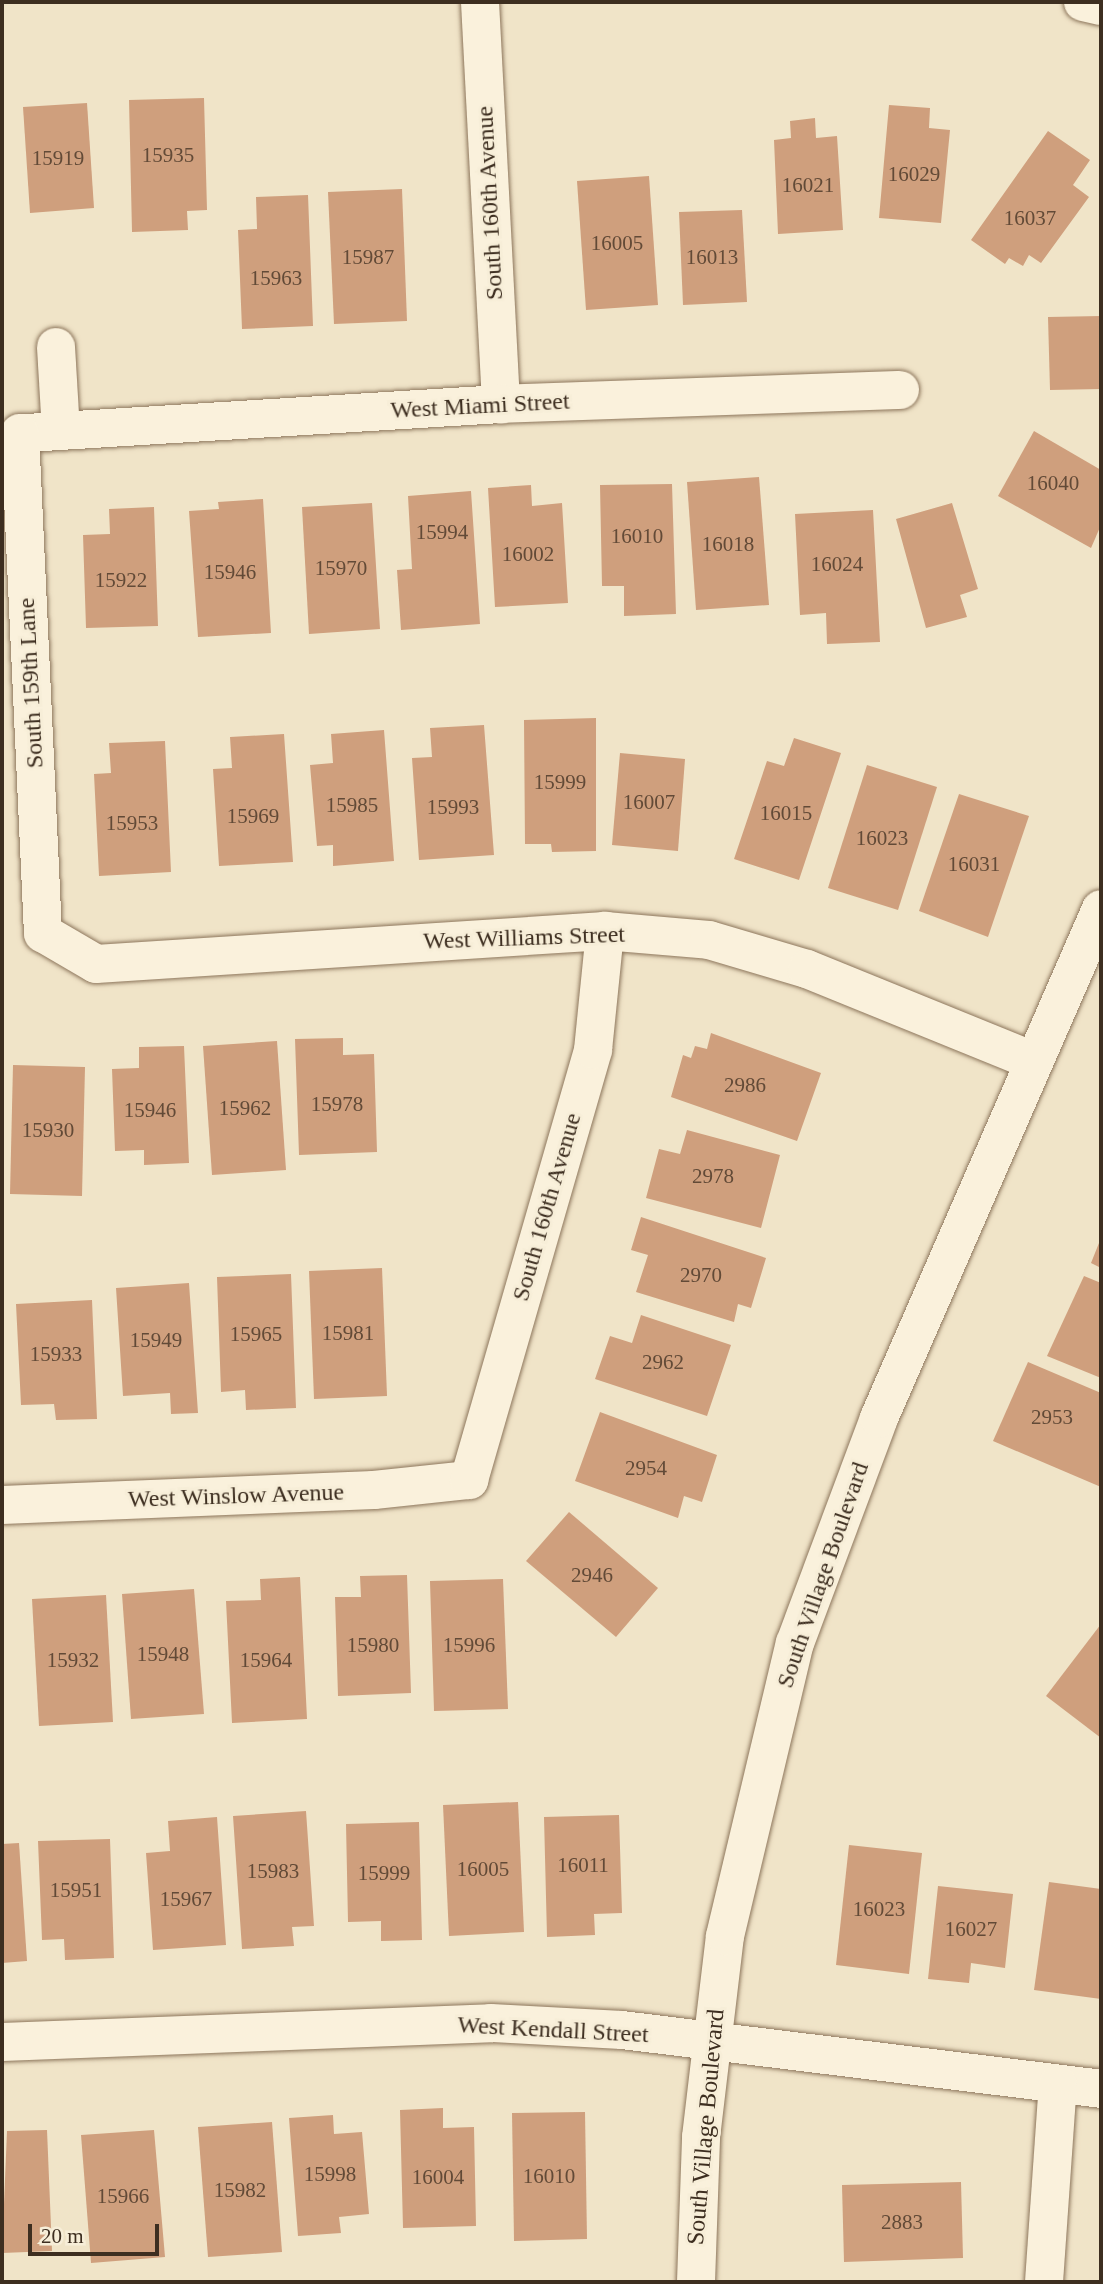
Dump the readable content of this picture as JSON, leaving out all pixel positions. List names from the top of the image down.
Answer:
{
  "streets": {
    "street": [
      "South 160th Avenue",
      "West Miami Street",
      "South 159th Lane",
      "West Williams Street",
      "West Winslow Avenue",
      "South Village Boulevard",
      "West Kendall Street"
    ]
  },
  "crossings": [
    ["South 160th Avenue", "West Miami Street"],
    ["South 160th Avenue", "West Williams Street"],
    ["South 160th Avenue", "West Winslow Avenue"],
    ["West Miami Street", "South 159th Lane"],
    ["South 159th Lane", "West Williams Street"],
    ["West Williams Street", "South Village Boulevard"],
    ["South Village Boulevard", "West Kendall Street"]
  ],
  "house_numbers": [
    "15935",
    "15919",
    "16029",
    "16021",
    "16037",
    "16005",
    "15987",
    "16013",
    "15963",
    "16040",
    "15994",
    "16010",
    "16018",
    "16002",
    "16024",
    "15970",
    "15946",
    "15922",
    "15999",
    "16007",
    "15985",
    "15993",
    "16015",
    "15969",
    "15953",
    "16023",
    "16031",
    "2986",
    "15978",
    "15962",
    "15946",
    "15930",
    "2978",
    "2970",
    "15981",
    "15965",
    "15949",
    "15933",
    "2962",
    "2953",
    "2954",
    "2946",
    "15980",
    "15996",
    "15948",
    "15932",
    "15964",
    "16011",
    "16005",
    "15983",
    "15999",
    "15951",
    "15967",
    "16023",
    "16027",
    "15998",
    "16010",
    "16004",
    "15982",
    "15966",
    "2883"
  ],
  "scale_bar": "20 m"
}
